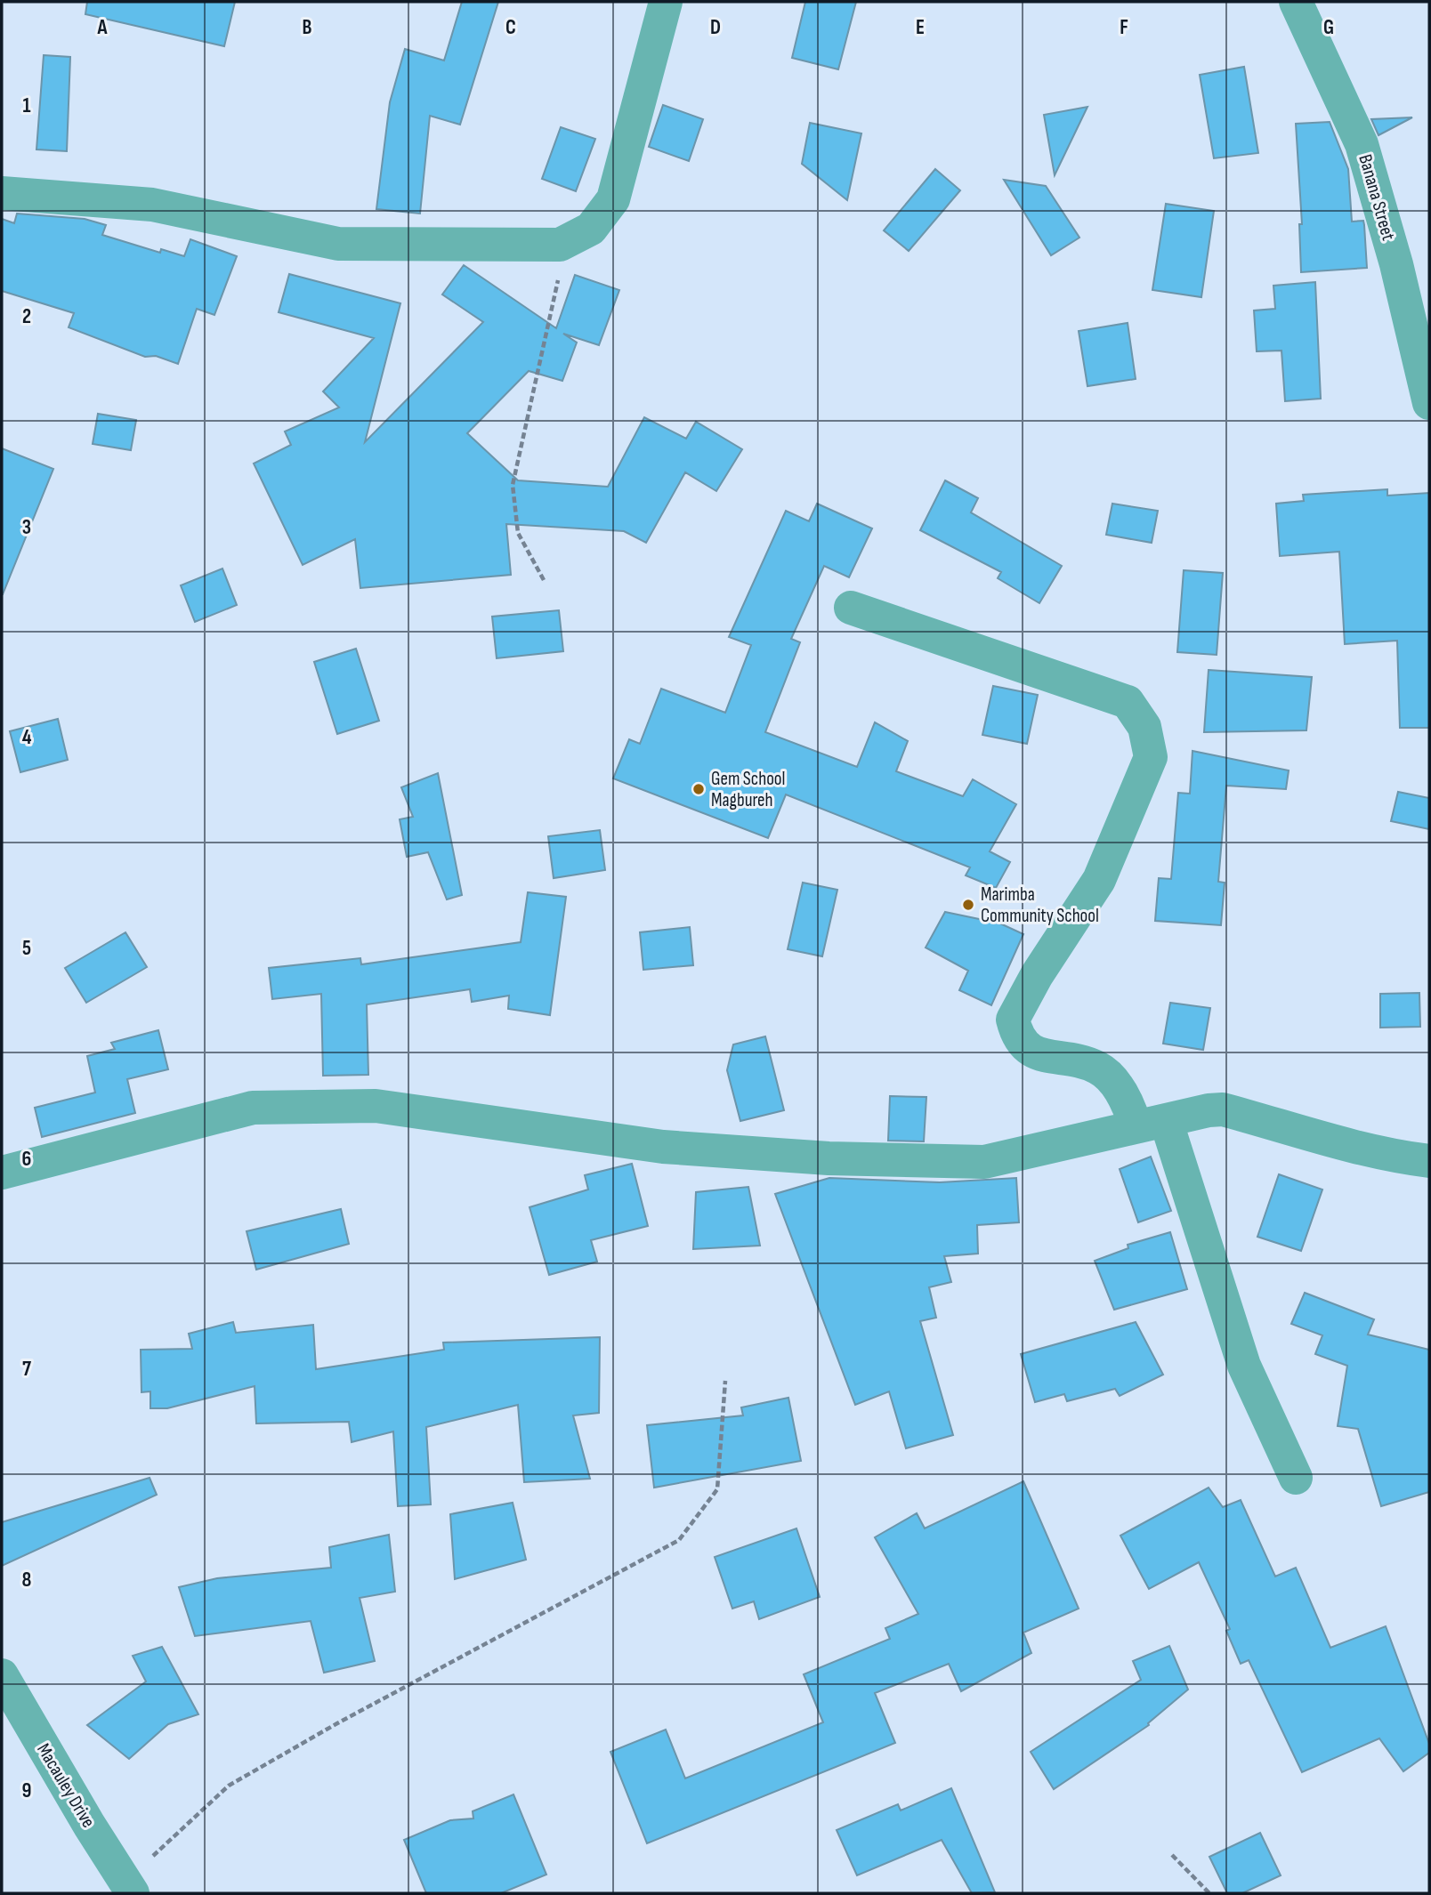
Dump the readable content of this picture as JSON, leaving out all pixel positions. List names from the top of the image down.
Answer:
{
  "streets": {
    "street": ["Banana Street", "Macauley Drive"]
  },
  "places": ["Gem School Magbureh", "Marimba Community School"],
  "grid": {
    "columns": [
      "A",
      "B",
      "C",
      "D",
      "E",
      "F",
      "G"
    ],
    "rows": [
      "1",
      "2",
      "3",
      "4",
      "5",
      "6",
      "7",
      "8",
      "9"
    ]
  }
}
